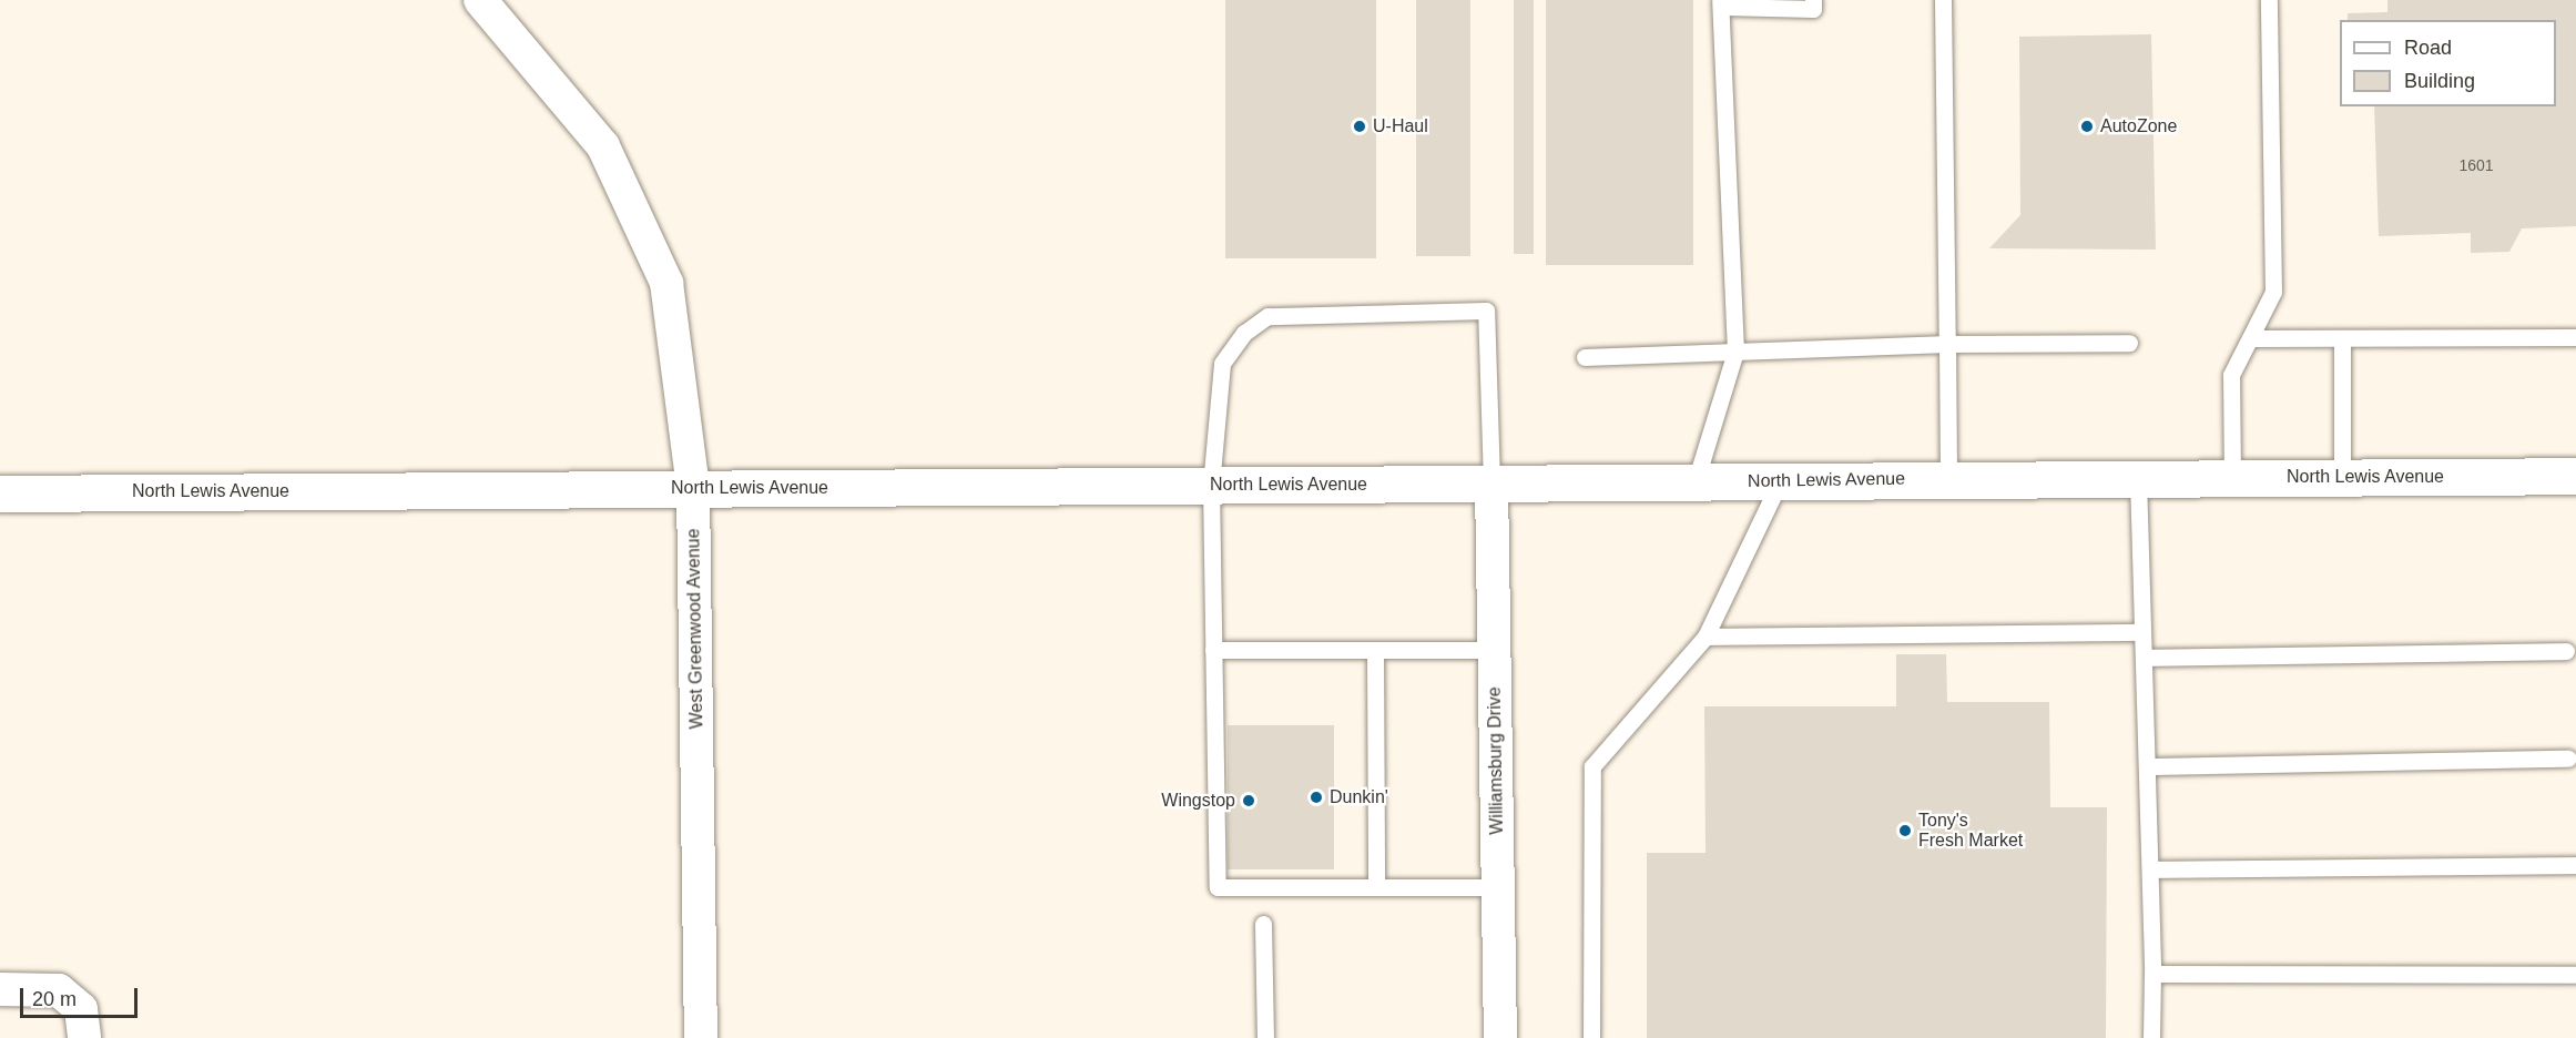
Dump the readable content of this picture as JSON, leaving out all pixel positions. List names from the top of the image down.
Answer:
{
  "streets": {
    "main road": ["North Lewis Avenue"],
    "street": ["West Greenwood Avenue", "Williamsburg Drive"]
  },
  "crossings": [
    ["North Lewis Avenue", "West Greenwood Avenue"],
    ["North Lewis Avenue", "Williamsburg Drive"]
  ],
  "places": [
    "U-Haul",
    "AutoZone",
    "Dunkin'",
    "Wingstop",
    "Tony's Fresh Market"
  ],
  "house_numbers": ["1601"],
  "legend": ["Road", "Building"],
  "scale_bar": "20 m"
}
